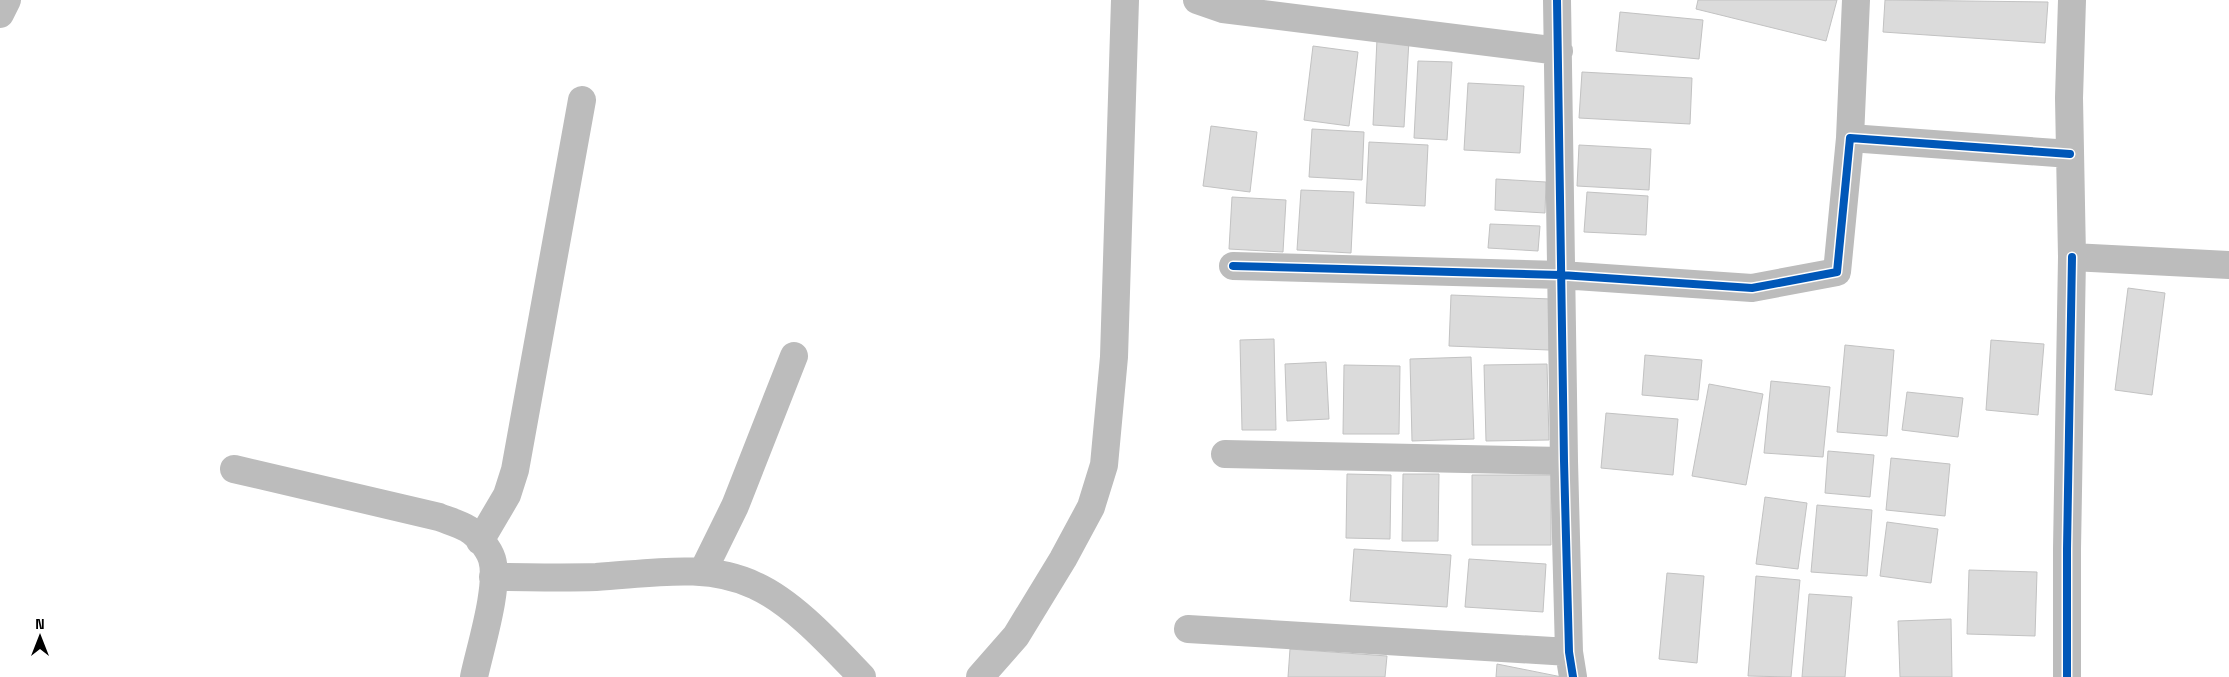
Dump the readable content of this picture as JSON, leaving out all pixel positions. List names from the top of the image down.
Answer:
{
  "north": "top"
}
